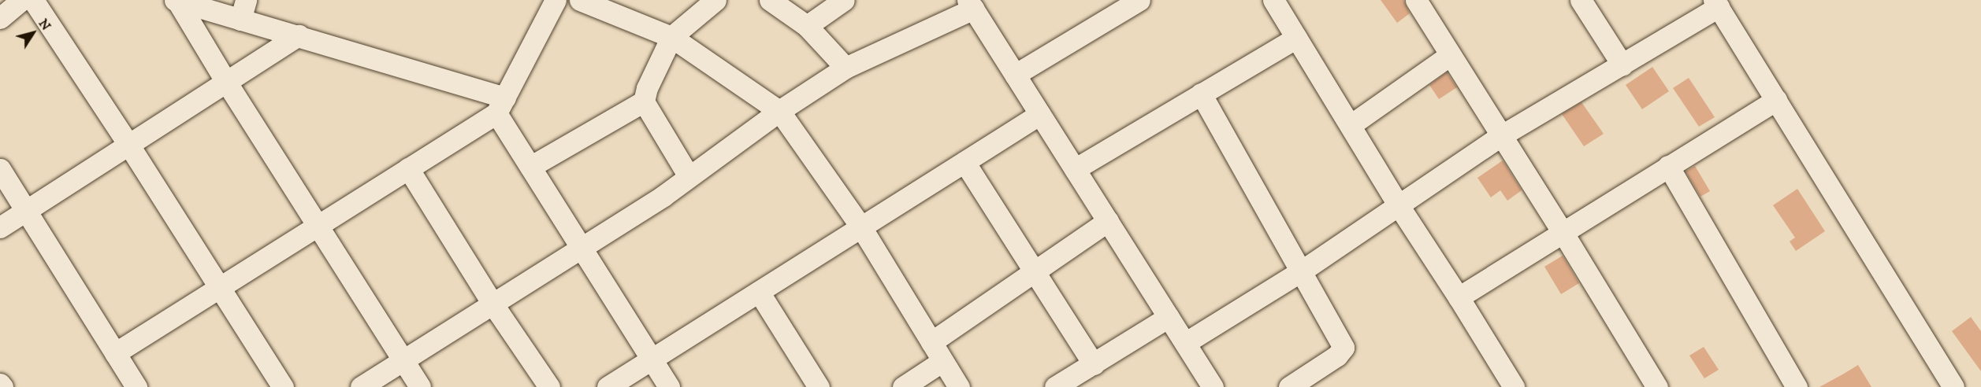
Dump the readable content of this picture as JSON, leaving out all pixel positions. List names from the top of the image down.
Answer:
{
  "north": "top right"
}
